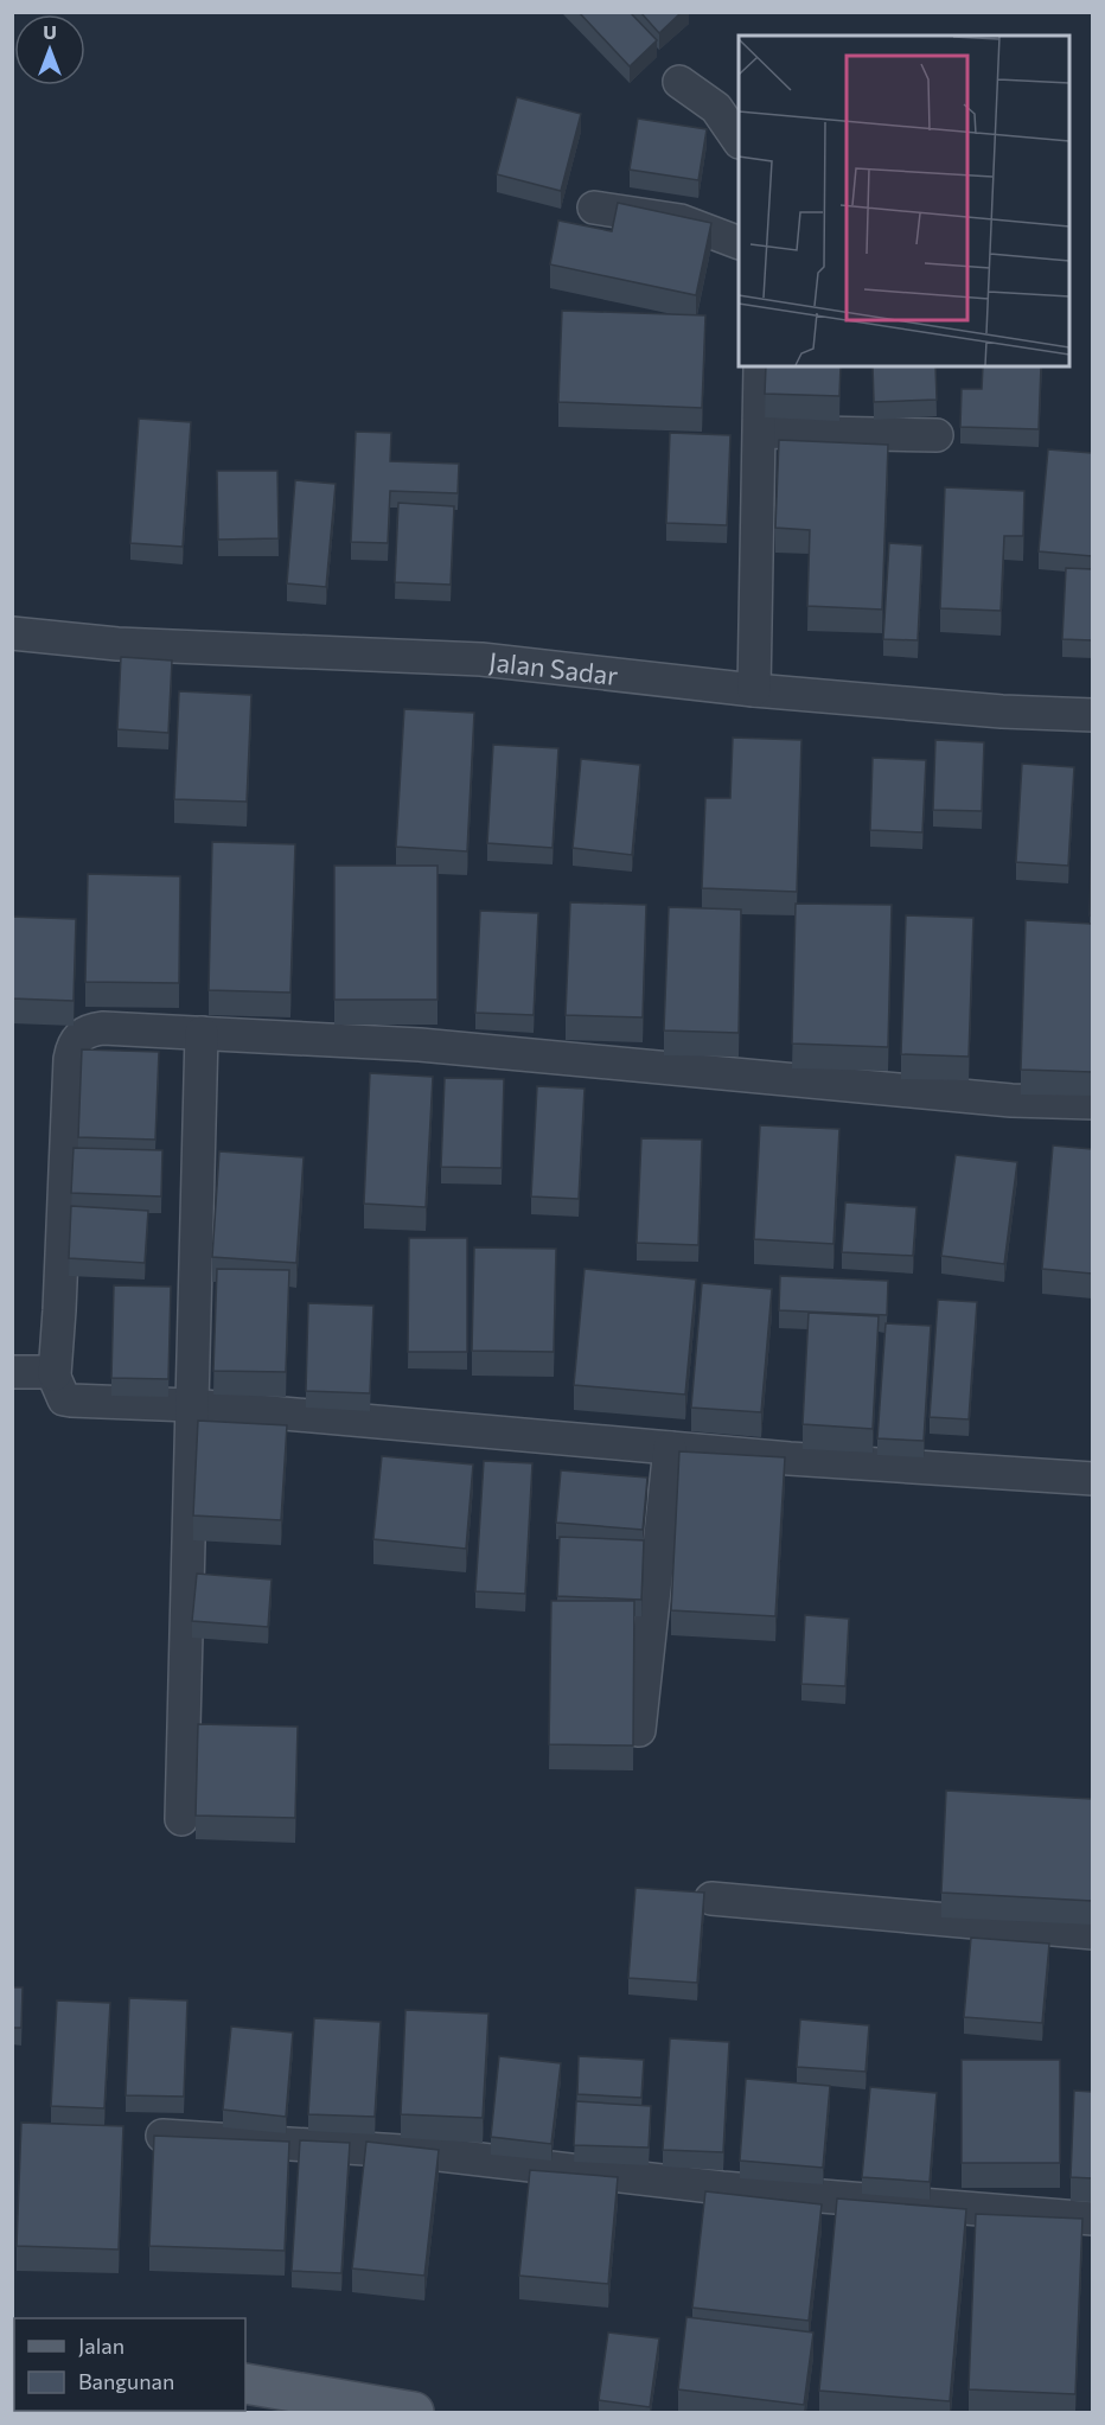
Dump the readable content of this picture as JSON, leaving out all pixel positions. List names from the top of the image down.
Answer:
{
  "streets": {
    "street": ["Jalan Sadar"]
  },
  "legend": ["Jalan", "Bangunan"],
  "north": "top"
}
